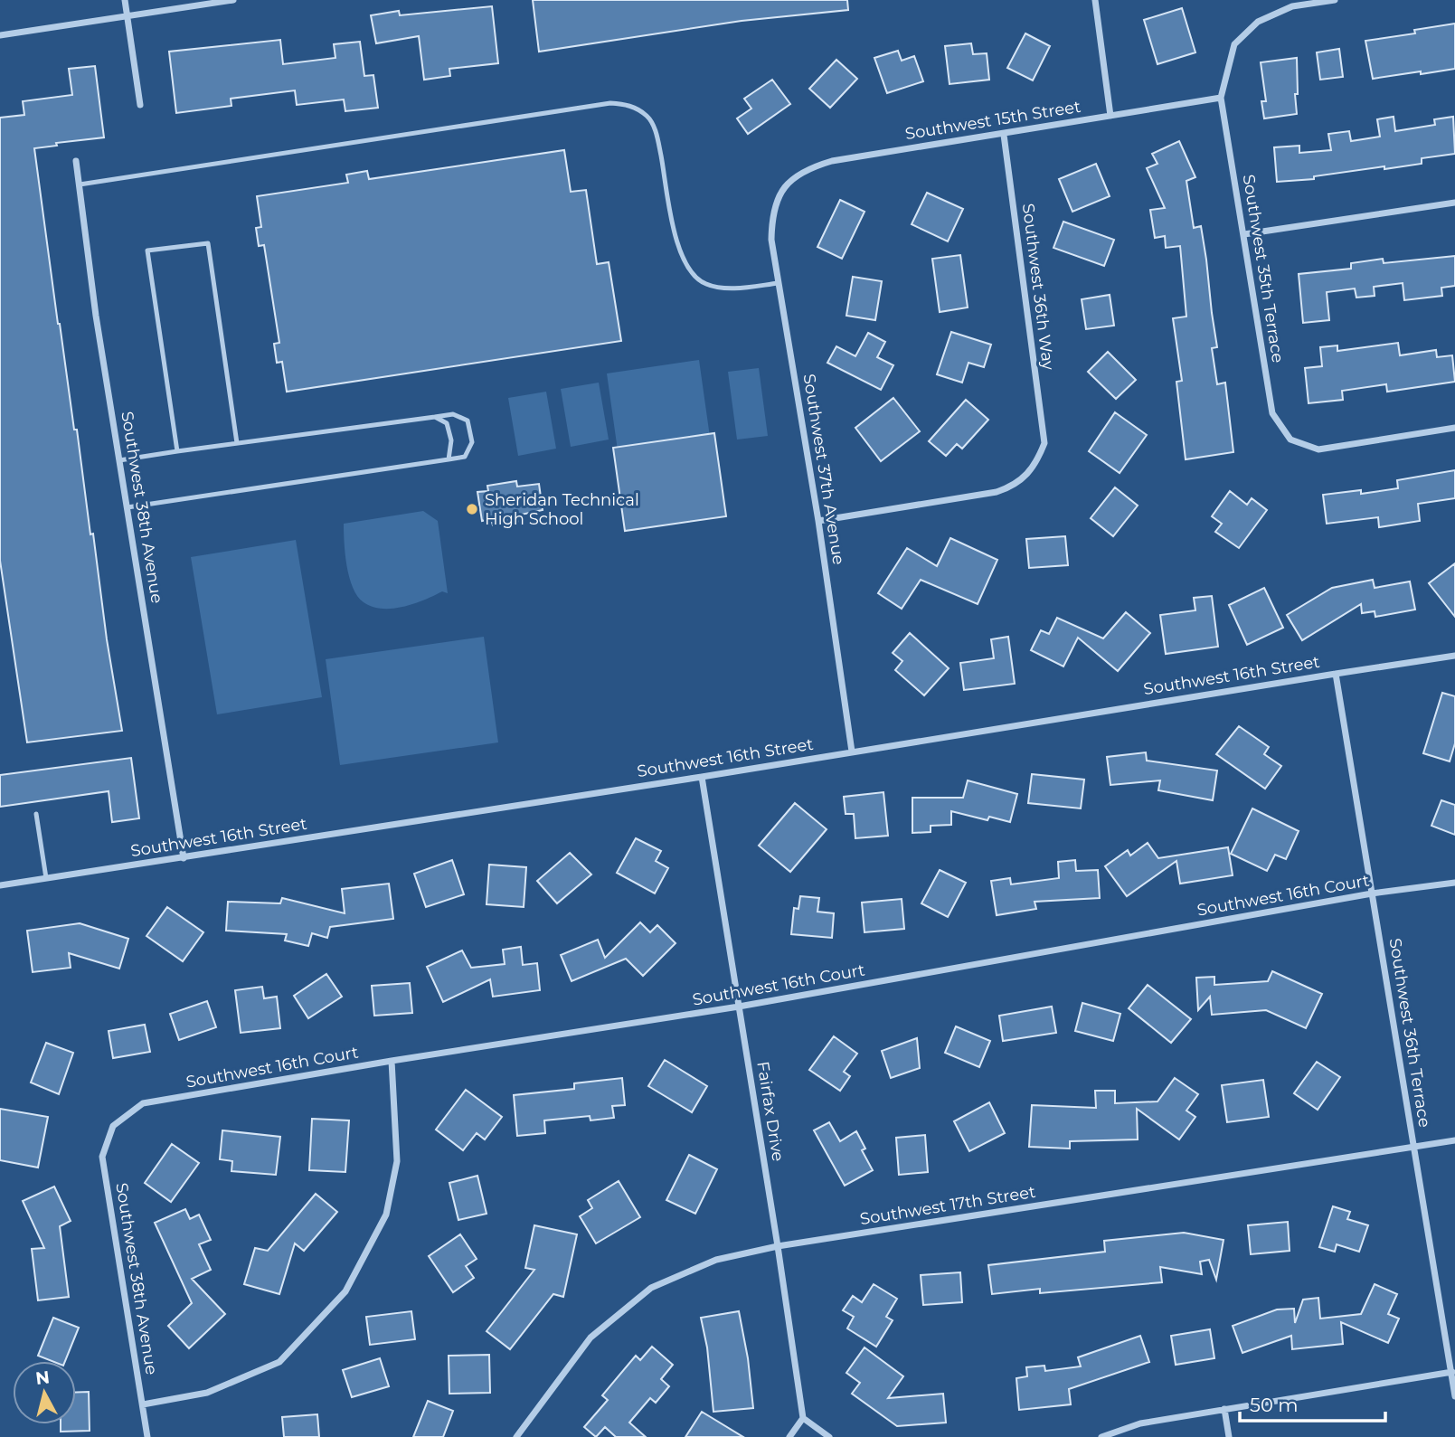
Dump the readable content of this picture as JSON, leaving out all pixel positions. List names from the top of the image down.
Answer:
{
  "streets": {
    "street": [
      "Southwest 15th Street",
      "Southwest 35th Terrace",
      "Southwest 36th Way",
      "Southwest 37th Avenue",
      "Southwest 38th Avenue",
      "Southwest 16th Street",
      "Southwest 16th Court",
      "Southwest 36th Terrace",
      "Fairfax Drive",
      "Southwest 17th Street"
    ]
  },
  "crossings": [
    ["Southwest 15th Street", "Southwest 35th Terrace"],
    ["Southwest 15th Street", "Southwest 36th Way"],
    ["Southwest 15th Street", "Southwest 37th Avenue"],
    ["Southwest 36th Way", "Southwest 37th Avenue"],
    ["Southwest 37th Avenue", "Southwest 16th Street"],
    ["Southwest 38th Avenue", "Southwest 16th Street"],
    ["Southwest 38th Avenue", "Southwest 16th Court"],
    ["Southwest 16th Street", "Southwest 36th Terrace"],
    ["Southwest 16th Street", "Fairfax Drive"],
    ["Southwest 16th Court", "Southwest 36th Terrace"],
    ["Southwest 16th Court", "Fairfax Drive"],
    ["Southwest 36th Terrace", "Southwest 17th Street"],
    ["Fairfax Drive", "Southwest 17th Street"]
  ],
  "places": ["Sheridan Technical High School"],
  "scale_bar": "50 m",
  "north": "top"
}
